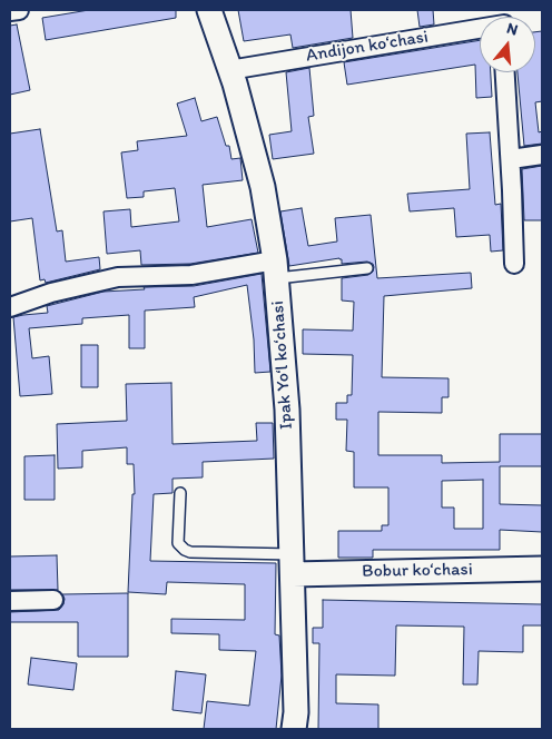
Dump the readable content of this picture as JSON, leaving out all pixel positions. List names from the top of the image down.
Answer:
{
  "streets": {
    "street": ["Andijon koʻchasi", "Ipak Yoʻl koʻchasi", "Bobur koʻchasi"]
  },
  "crossings": [
    ["Andijon koʻchasi", "Ipak Yoʻl koʻchasi"],
    ["Ipak Yoʻl koʻchasi", "Bobur koʻchasi"]
  ],
  "north": "top"
}
